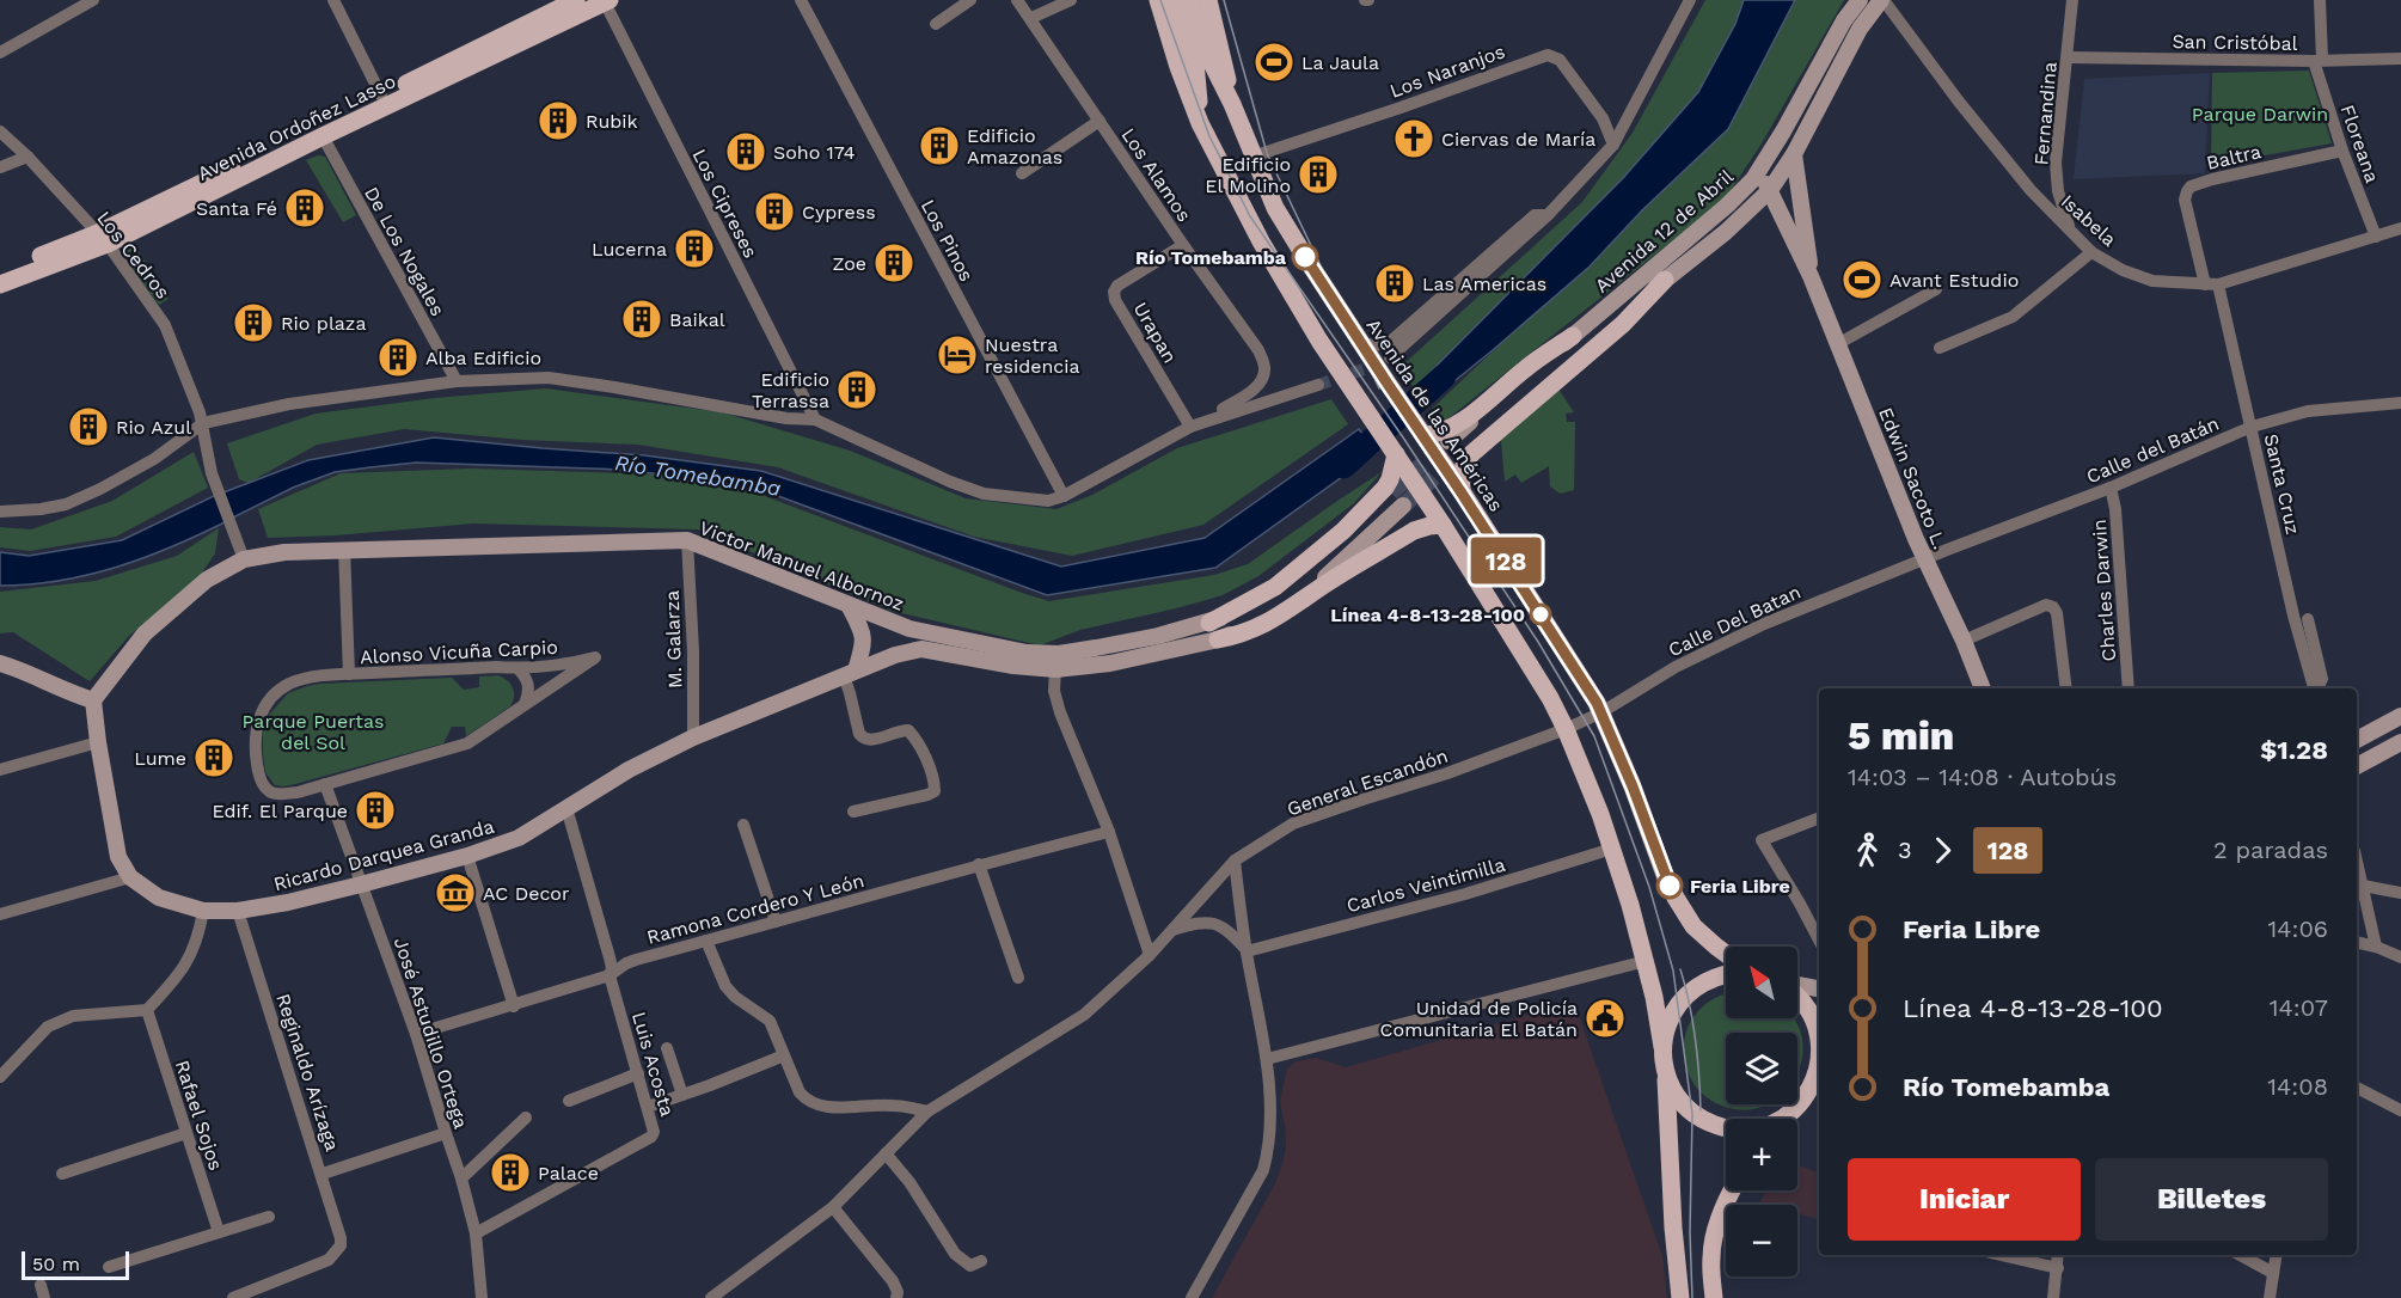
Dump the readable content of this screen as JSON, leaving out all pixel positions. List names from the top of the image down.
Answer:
{
  "streets": {
    "main road": [
      "Avenida Ordoñez Lasso",
      "Avenida 12 de Abril",
      "Avenida de las Américas",
      "Edwin Sacoto L.",
      "Victor Manuel Albornoz",
      "Ricardo Darquea Granda"
    ],
    "street": [
      "San Cristóbal",
      "Los Naranjos",
      "Fernandina",
      "Floreana",
      "Baltra",
      "Los Alamos",
      "Los Cipreses",
      "Isabela",
      "Los Pinos",
      "De Los Nogales",
      "Los Cedros",
      "Urapan",
      "Calle del Batán",
      "Santa Cruz",
      "Charles Darwin",
      "Calle Del Batan",
      "M. Galarza",
      "Alonso Vicuña Carpio",
      "General Escandón",
      "Carlos Veintimilla",
      "Ramona Cordero Y León",
      "José Astudillo Ortega",
      "Luis Acosta",
      "Reginaldo Arízaga",
      "Rafael Sojos"
    ]
  },
  "crossings": [
    ["San Cristóbal", "Fernandina"],
    ["San Cristóbal", "Floreana"],
    ["Los Naranjos", "Avenida de las Américas"],
    ["Fernandina", "Isabela"],
    ["Avenida Ordoñez Lasso", "Los Cipreses"],
    ["Avenida Ordoñez Lasso", "De Los Nogales"],
    ["Avenida Ordoñez Lasso", "Los Cedros"],
    ["Floreana", "Baltra"],
    ["Floreana", "Isabela"],
    ["Baltra", "Isabela"],
    ["Baltra", "Santa Cruz"],
    ["Los Alamos", "Urapan"],
    ["Isabela", "Avenida 12 de Abril"],
    ["Isabela", "Santa Cruz"],
    ["Avenida 12 de Abril", "Edwin Sacoto L."],
    ["Los Cedros", "Victor Manuel Albornoz"],
    ["Avenida de las Américas", "Calle Del Batan"],
    ["Calle del Batán", "Edwin Sacoto L."],
    ["Calle del Batán", "Santa Cruz"],
    ["Calle del Batán", "Charles Darwin"],
    ["Calle del Batán", "Calle Del Batan"],
    ["Edwin Sacoto L.", "Calle Del Batan"],
    ["Victor Manuel Albornoz", "M. Galarza"],
    ["Victor Manuel Albornoz", "Ricardo Darquea Granda"],
    ["Calle Del Batan", "General Escandón"],
    ["M. Galarza", "Ricardo Darquea Granda"],
    ["Alonso Vicuña Carpio", "José Astudillo Ortega"],
    ["Ricardo Darquea Granda", "José Astudillo Ortega"],
    ["Ricardo Darquea Granda", "Luis Acosta"],
    ["Ricardo Darquea Granda", "Reginaldo Arízaga"],
    ["Ramona Cordero Y León", "José Astudillo Ortega"],
    ["Ramona Cordero Y León", "Luis Acosta"],
    ["José Astudillo Ortega", "Luis Acosta"]
  ],
  "water": ["Río Tomebamba"],
  "parks": ["Parque Darwin", "Parque Puertas del Sol"],
  "places": {
    "sports": ["La Jaula", "Avant Estudio"],
    "building": [
      "Rubik",
      "Edificio Amazonas",
      "Soho 174",
      "Edificio El Molino",
      "Santa Fé",
      "Cypress",
      "Lucerna",
      "Zoe",
      "Las Americas",
      "Baikal",
      "Rio plaza",
      "Alba Edificio",
      "Edificio Terrassa",
      "Rio Azul",
      "Lume",
      "Edif. El Parque",
      "Palace"
    ],
    "church": ["Ciervas de María"],
    "other": ["Río Tomebamba", "Línea 4-8-13-28-100", "Feria Libre"],
    "hotel": ["Nuestra residencia"],
    "museum": ["AC Decor"],
    "public building": ["Unidad de Policía Comunitaria El Batán"]
  },
  "lines": ["bus line 128"],
  "scale_bar": "50 m",
  "north": "top left",
  "page": {
    "on_map": "128",
    "heading": ["5 min", "14:03 – 14:08 · Autobús", "$1.28"],
    "legs": ["3", "128", "2 paradas"],
    "list": [
      {
        "name": "Feria Libre",
        "value": "14:06"
      },
      {
        "name": "Línea 4-8-13-28-100",
        "value": "14:07"
      },
      {
        "name": "Río Tomebamba",
        "value": "14:08"
      }
    ],
    "map_buttons": ["+", "−"],
    "buttons": ["Iniciar", "Billetes"],
    "scale": "50 m"
  }
}
